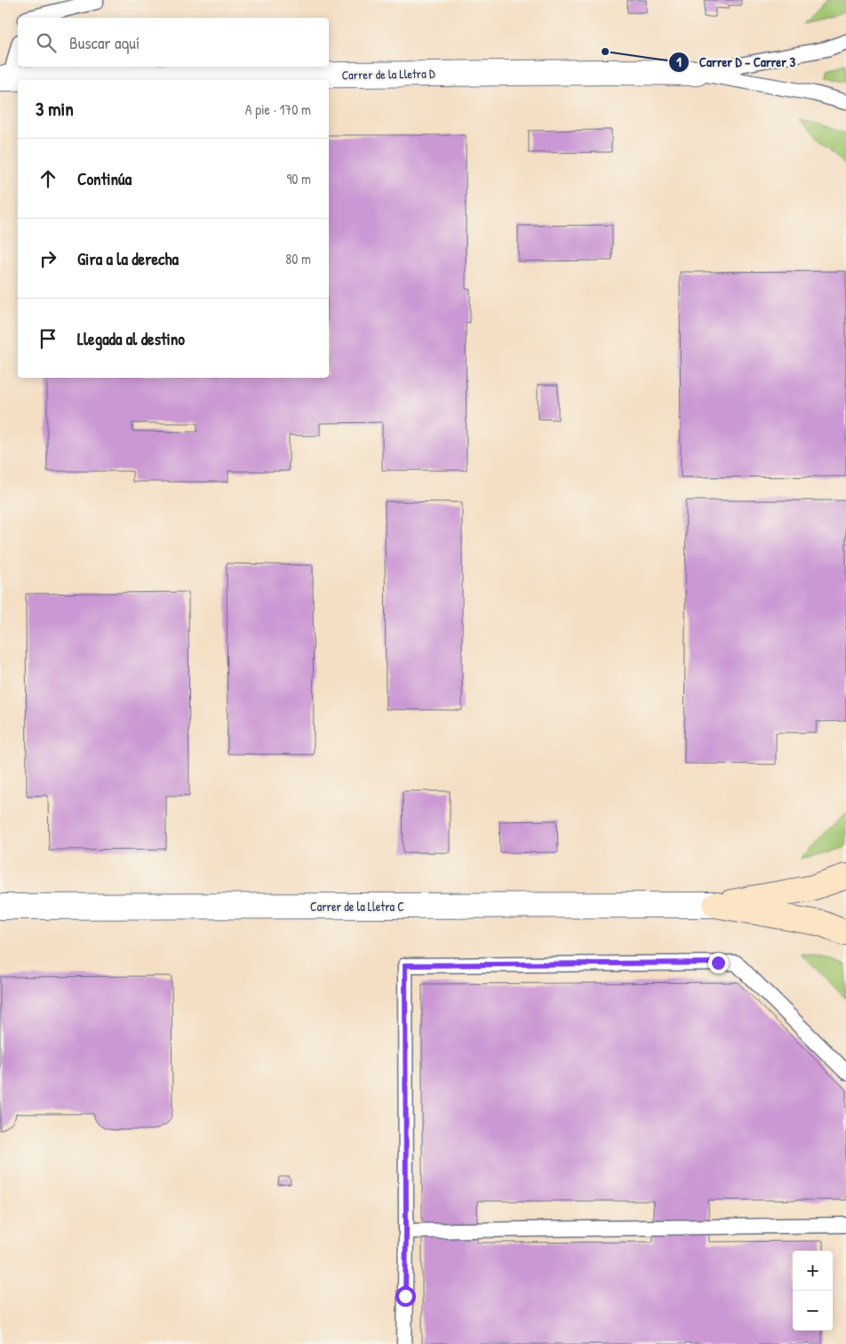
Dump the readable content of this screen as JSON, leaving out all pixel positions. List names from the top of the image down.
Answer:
{
  "streets": {
    "street": ["Carrer de la Lletra D", "Carrer de la Lletra C"]
  },
  "places": ["Carrer D - Carrer 3"],
  "page": {
    "search": "Buscar aquí",
    "heading": ["3 min", "A pie · 170 m"],
    "list": [
      ["Continúa", "90 m"],
      ["Gira a la derecha", "80 m"],
      "Llegada al destino"
    ],
    "map_buttons": ["+", "−"]
  }
}
